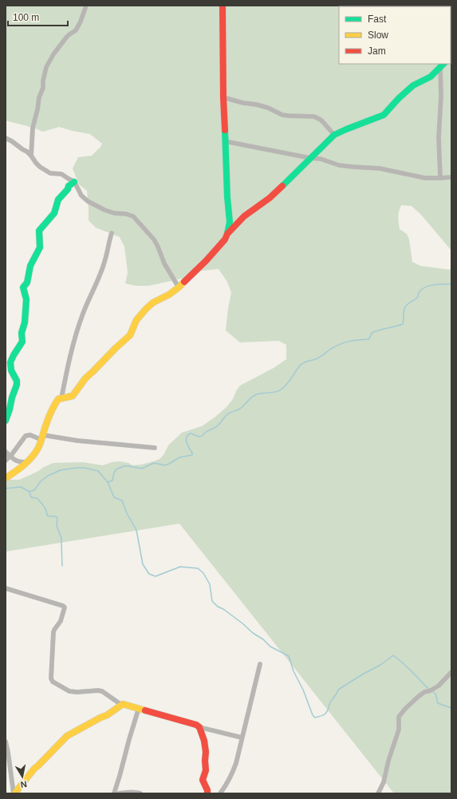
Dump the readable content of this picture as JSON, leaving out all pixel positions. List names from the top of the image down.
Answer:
{
  "legend": ["Fast", "Slow", "Jam"],
  "scale_bar": "100 m",
  "north": "bottom"
}
